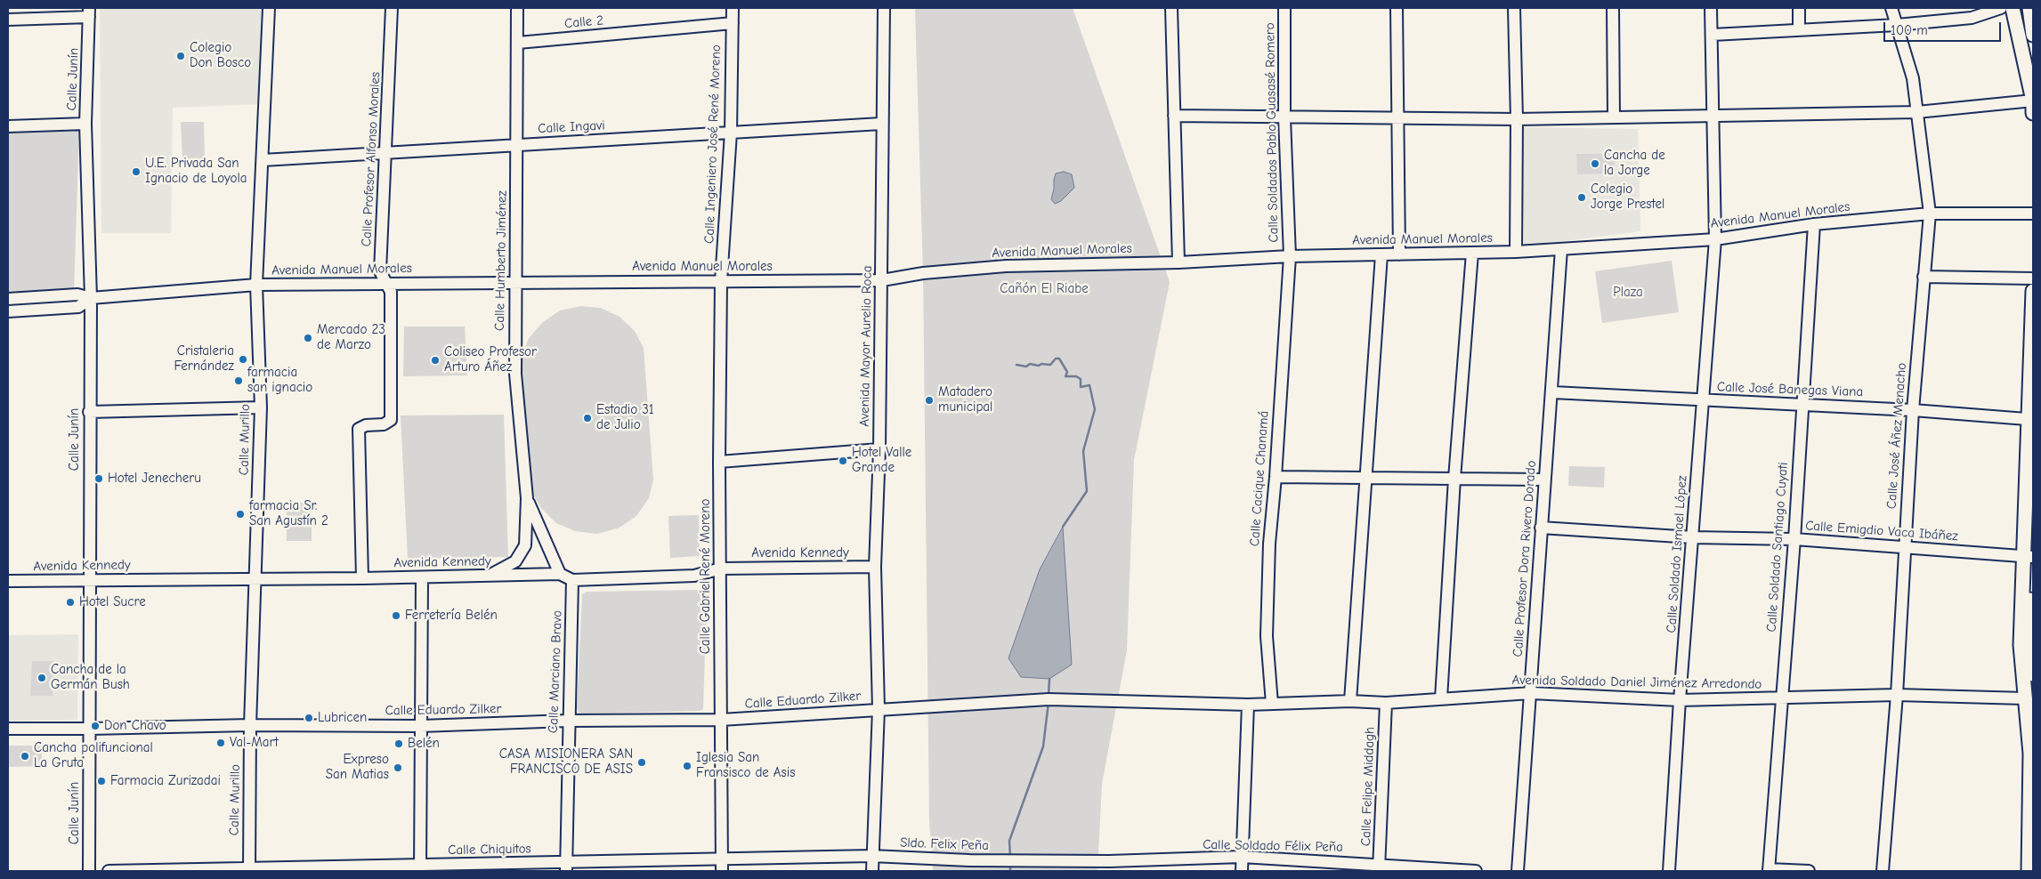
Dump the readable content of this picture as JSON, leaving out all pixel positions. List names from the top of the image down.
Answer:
{
  "streets": {
    "street": [
      "Calle 2",
      "Calle Junín",
      "Calle Ingavi",
      "Calle Soldados Pablo Guasasé Romero",
      "Calle Ingeniero José René Moreno",
      "Calle Profesor Alfonso Morales",
      "Avenida Manuel Morales",
      "Calle Humberto Jiménez",
      "Avenida Mayor Aurelio Roca",
      "Calle José Banegas Viana",
      "Calle José Áñez Menacho",
      "Calle Murillo",
      "Calle Cacique Chanamá",
      "Calle Emigdio Vaca Ibáñez",
      "Calle Soldado Santiago Cuyati",
      "Avenida Kennedy",
      "Calle Soldado Ismael López",
      "Calle Profesor Dora Rivero Dorado",
      "Calle Gabriel René Moreno",
      "Calle Marciano Bravo",
      "Avenida Soldado Daniel Jiménez Arredondo",
      "Calle Eduardo Zilker",
      "Calle Felipe Middagh",
      "Sldo. Felix Peña",
      "Calle Soldado Félix Peña",
      "Calle Chiquitos"
    ]
  },
  "crossings": [
    ["Calle 2", "Calle Ingeniero José René Moreno"],
    ["Calle 2", "Calle Humberto Jiménez"],
    ["Calle Junín", "Avenida Manuel Morales"],
    ["Calle Junín", "Avenida Kennedy"],
    ["Calle Junín", "Calle Eduardo Zilker"],
    ["Calle Ingavi", "Calle Ingeniero José René Moreno"],
    ["Calle Ingavi", "Calle Profesor Alfonso Morales"],
    ["Calle Ingavi", "Calle Humberto Jiménez"],
    ["Calle Ingavi", "Avenida Mayor Aurelio Roca"],
    ["Calle Ingavi", "Calle Murillo"],
    ["Calle Soldados Pablo Guasasé Romero", "Avenida Manuel Morales"],
    ["Calle Soldados Pablo Guasasé Romero", "Calle Cacique Chanamá"],
    ["Calle Ingeniero José René Moreno", "Avenida Manuel Morales"],
    ["Calle Ingeniero José René Moreno", "Calle Gabriel René Moreno"],
    ["Calle Profesor Alfonso Morales", "Avenida Manuel Morales"],
    ["Calle Profesor Alfonso Morales", "Avenida Kennedy"],
    ["Avenida Manuel Morales", "Calle Humberto Jiménez"],
    ["Avenida Manuel Morales", "Avenida Mayor Aurelio Roca"],
    ["Avenida Manuel Morales", "Calle José Áñez Menacho"],
    ["Avenida Manuel Morales", "Calle Murillo"],
    ["Avenida Manuel Morales", "Calle Cacique Chanamá"],
    ["Avenida Manuel Morales", "Calle Soldado Santiago Cuyati"],
    ["Avenida Manuel Morales", "Calle Soldado Ismael López"],
    ["Avenida Manuel Morales", "Calle Profesor Dora Rivero Dorado"],
    ["Avenida Manuel Morales", "Calle Gabriel René Moreno"],
    ["Calle Humberto Jiménez", "Avenida Kennedy"],
    ["Avenida Mayor Aurelio Roca", "Avenida Kennedy"],
    ["Avenida Mayor Aurelio Roca", "Calle Eduardo Zilker"],
    ["Avenida Mayor Aurelio Roca", "Sldo. Felix Peña"],
    ["Avenida Mayor Aurelio Roca", "Calle Chiquitos"],
    ["Calle José Banegas Viana", "Calle José Áñez Menacho"],
    ["Calle José Banegas Viana", "Calle Soldado Santiago Cuyati"],
    ["Calle José Banegas Viana", "Calle Soldado Ismael López"],
    ["Calle José Banegas Viana", "Calle Profesor Dora Rivero Dorado"],
    ["Calle José Áñez Menacho", "Calle Emigdio Vaca Ibáñez"],
    ["Calle José Áñez Menacho", "Avenida Soldado Daniel Jiménez Arredondo"],
    ["Calle Murillo", "Avenida Kennedy"],
    ["Calle Murillo", "Calle Eduardo Zilker"],
    ["Calle Murillo", "Calle Chiquitos"],
    ["Calle Cacique Chanamá", "Avenida Soldado Daniel Jiménez Arredondo"],
    ["Calle Emigdio Vaca Ibáñez", "Calle Soldado Santiago Cuyati"],
    ["Calle Emigdio Vaca Ibáñez", "Calle Soldado Ismael López"],
    ["Calle Emigdio Vaca Ibáñez", "Calle Profesor Dora Rivero Dorado"],
    ["Calle Soldado Santiago Cuyati", "Avenida Soldado Daniel Jiménez Arredondo"],
    ["Avenida Kennedy", "Calle Gabriel René Moreno"],
    ["Avenida Kennedy", "Calle Marciano Bravo"],
    ["Calle Soldado Ismael López", "Avenida Soldado Daniel Jiménez Arredondo"],
    ["Calle Profesor Dora Rivero Dorado", "Avenida Soldado Daniel Jiménez Arredondo"],
    ["Calle Gabriel René Moreno", "Calle Eduardo Zilker"],
    ["Calle Gabriel René Moreno", "Calle Chiquitos"],
    ["Calle Marciano Bravo", "Calle Eduardo Zilker"],
    ["Calle Marciano Bravo", "Calle Chiquitos"],
    ["Avenida Soldado Daniel Jiménez Arredondo", "Calle Eduardo Zilker"],
    ["Avenida Soldado Daniel Jiménez Arredondo", "Calle Felipe Middagh"],
    ["Calle Felipe Middagh", "Calle Soldado Félix Peña"],
    ["Sldo. Felix Peña", "Calle Soldado Félix Peña"],
    ["Sldo. Felix Peña", "Calle Chiquitos"]
  ],
  "parks": ["Cañón El Riabe", "Plaza"],
  "places": [
    "Colegio Don Bosco",
    "Cancha de la Jorge",
    "U.E. Privada San Ignacio de Loyola",
    "Colegio Jorge Prestel",
    "Mercado 23 de Marzo",
    "Cristaleria Fernández",
    "Coliseo Profesor Arturo Áñez",
    "farmacia san ignacio",
    "Matadero municipal",
    "Estadio 31 de Julio",
    "Hotel Valle Grande",
    "Hotel Jenecheru",
    "farmacia Sr. San Agustín 2",
    "Hotel Sucre",
    "Ferretería Belén",
    "Cancha de la Germán Bush",
    "Lubricen",
    "Don Chavo",
    "Val-Mart",
    "Belén",
    "Cancha polifuncional La Gruta",
    "CASA MISIONERA SAN FRANCISCO DE ASIS",
    "Iglesia San Fransisco de Asis",
    "Expreso San Matias",
    "Farmacia Zurizadai"
  ],
  "scale_bar": "100 m"
}
